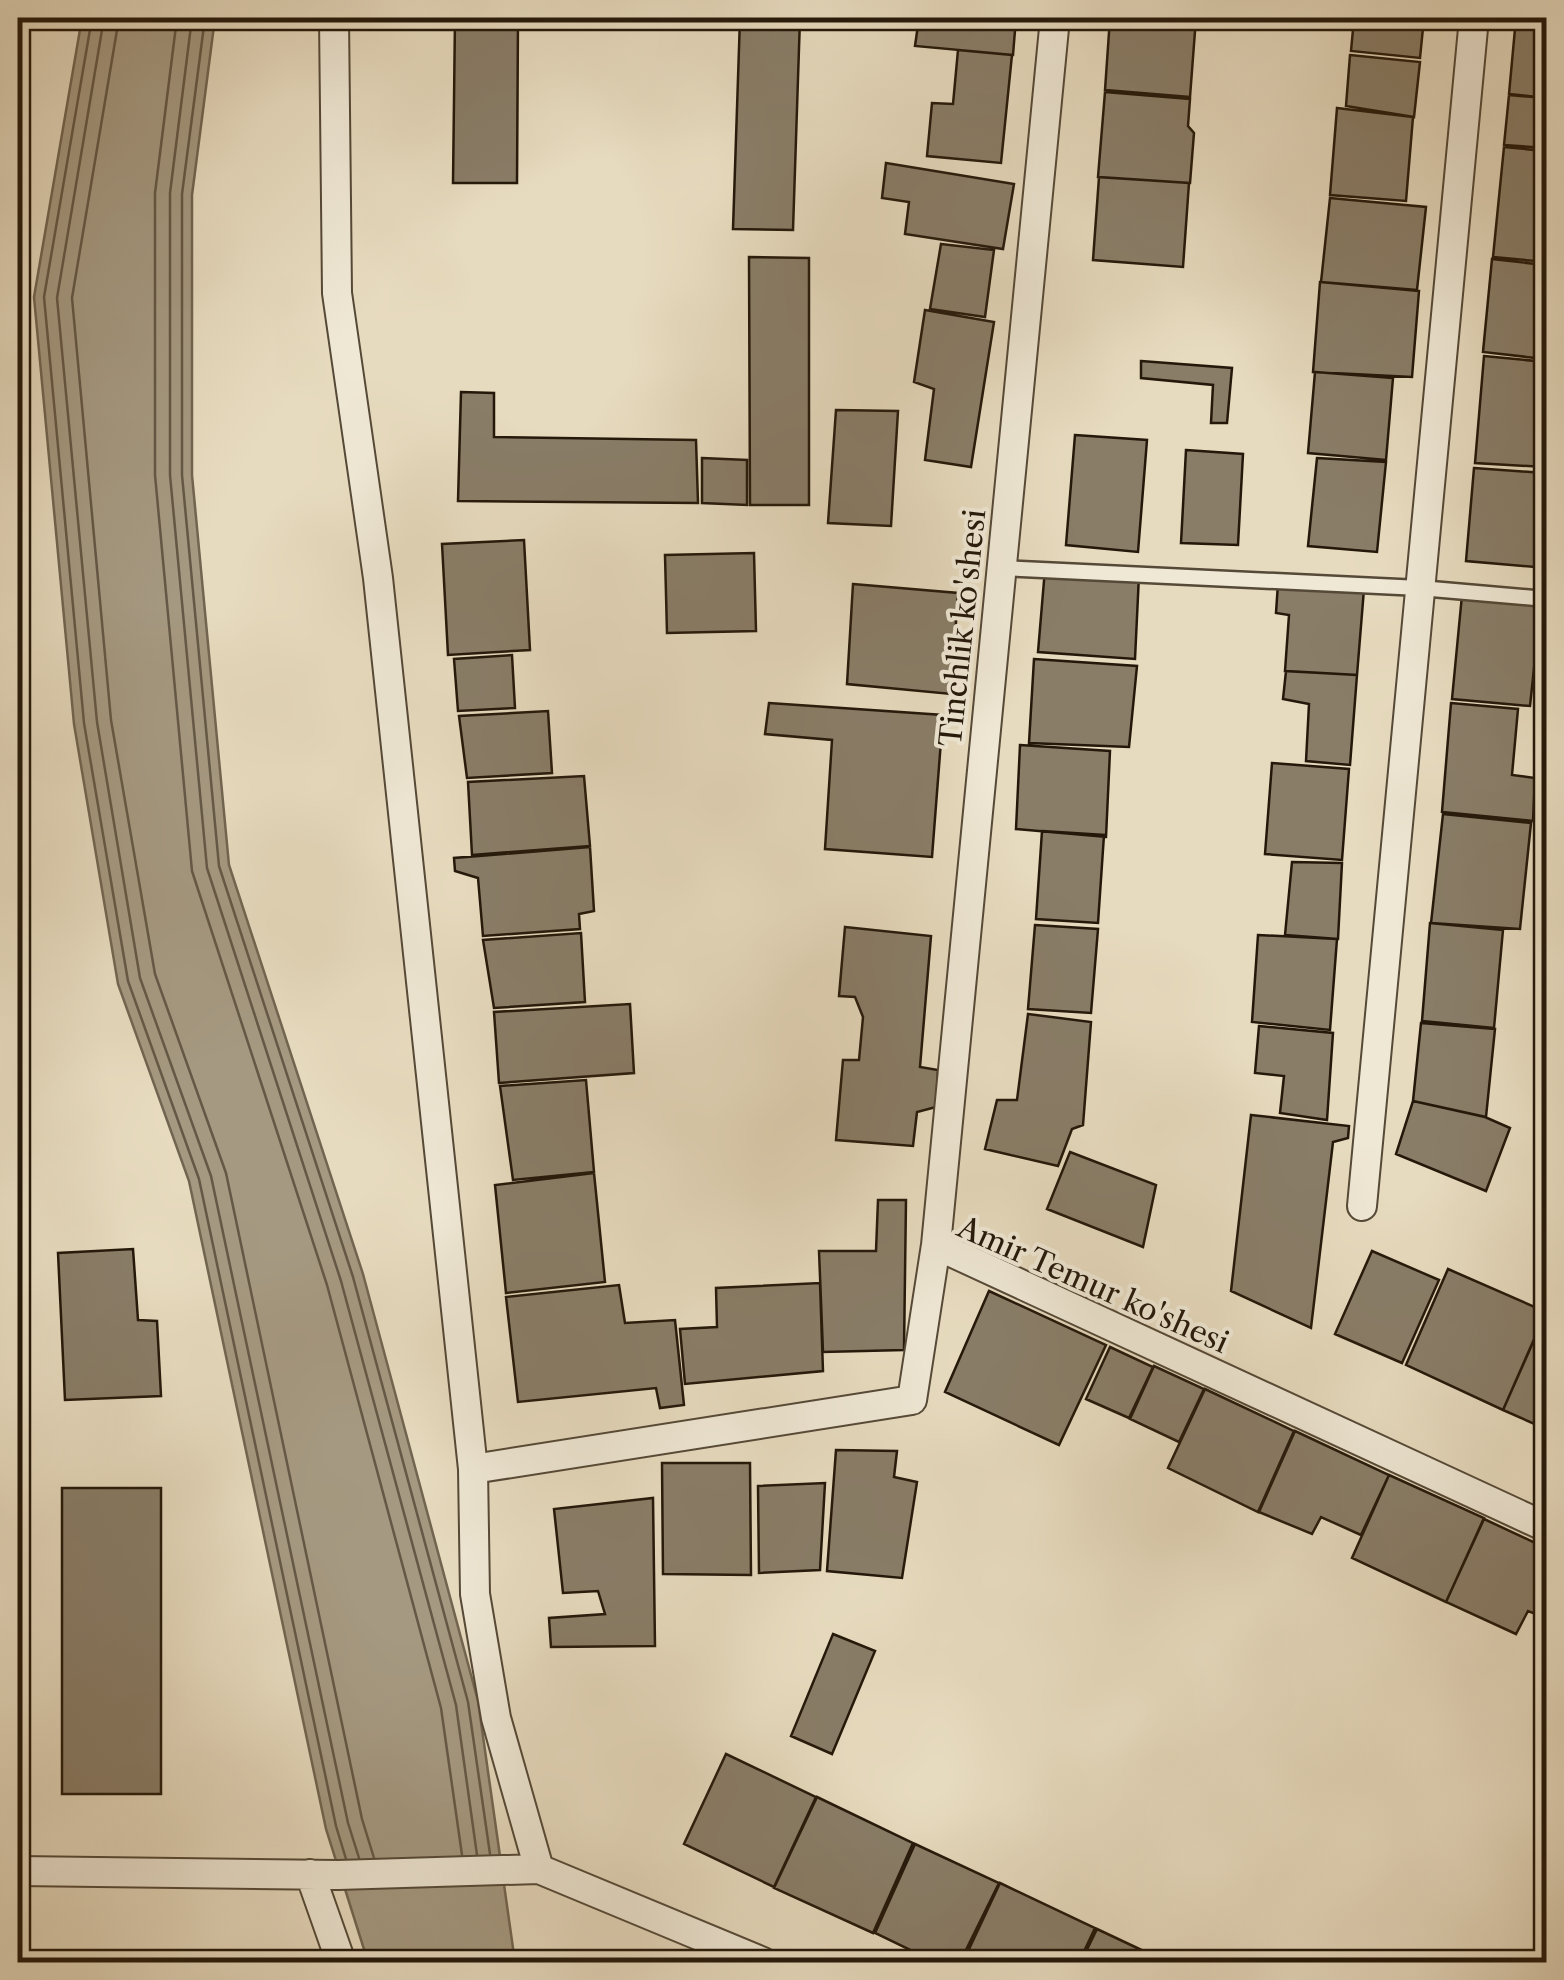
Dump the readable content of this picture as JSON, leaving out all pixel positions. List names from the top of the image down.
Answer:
{
  "streets": {
    "street": ["Tinchlik ko'shesi", "Amir Temur ko'shesi"]
  },
  "crossings": [
    ["Tinchlik ko'shesi", "Amir Temur ko'shesi"]
  ]
}
